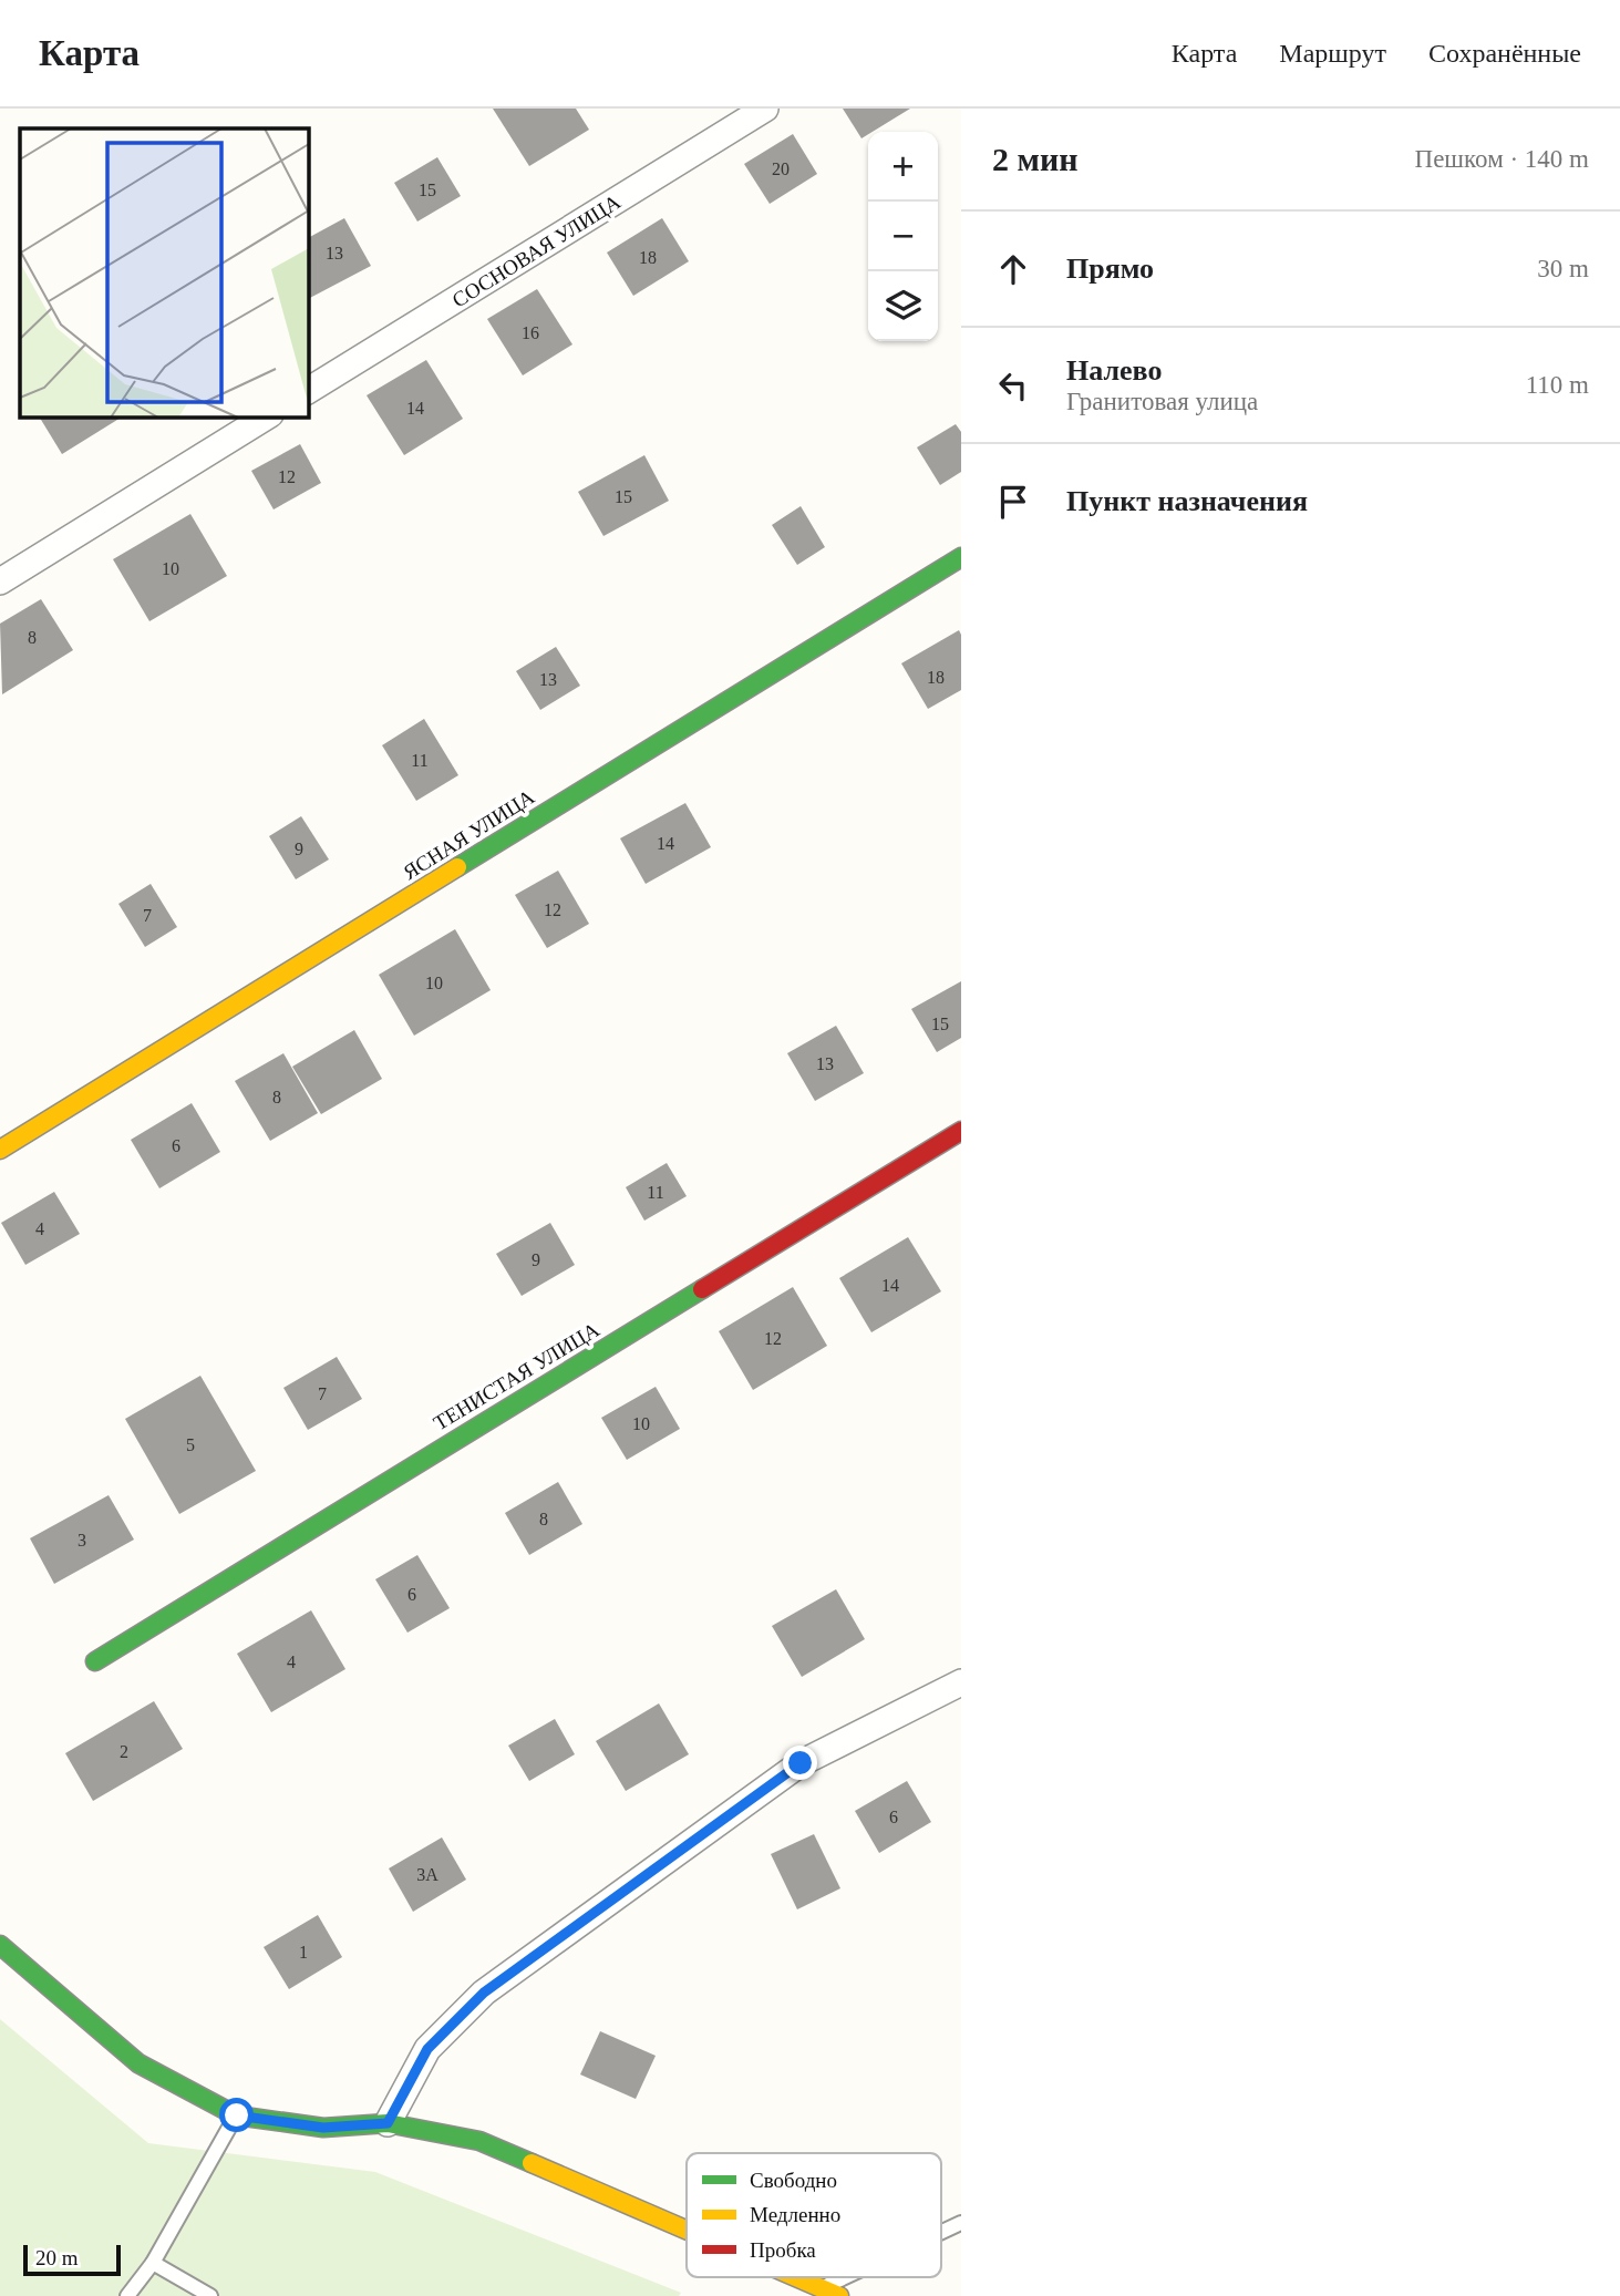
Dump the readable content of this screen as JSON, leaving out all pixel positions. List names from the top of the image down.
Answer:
{
  "streets": {
    "street": ["СОСНОВАЯ УЛИЦА", "ЯСНАЯ УЛИЦА", "ТЕНИСТАЯ УЛИЦА"]
  },
  "house_numbers": [
    "20",
    "15",
    "13",
    "18",
    "16",
    "14",
    "12",
    "15",
    "10",
    "8",
    "18",
    "13",
    "11",
    "14",
    "9",
    "12",
    "7",
    "10",
    "15",
    "13",
    "8",
    "6",
    "11",
    "4",
    "9",
    "14",
    "12",
    "7",
    "10",
    "5",
    "8",
    "3",
    "6",
    "4",
    "2",
    "6",
    "3А",
    "1"
  ],
  "legend": ["Свободно", "Медленно", "Пробка"],
  "scale_bar": "20 m",
  "page": {
    "header": "Карта",
    "nav": ["Карта", "Маршрут", "Сохранённые"],
    "heading": ["2 мин", "Пешком · 140 m"],
    "map_buttons": ["+", "−"],
    "list": [
      ["Прямо", "30 m"],
      ["Налево", "Гранитовая улица", "110 m"],
      "Пункт назначения"
    ],
    "scale": "20 m"
  }
}
